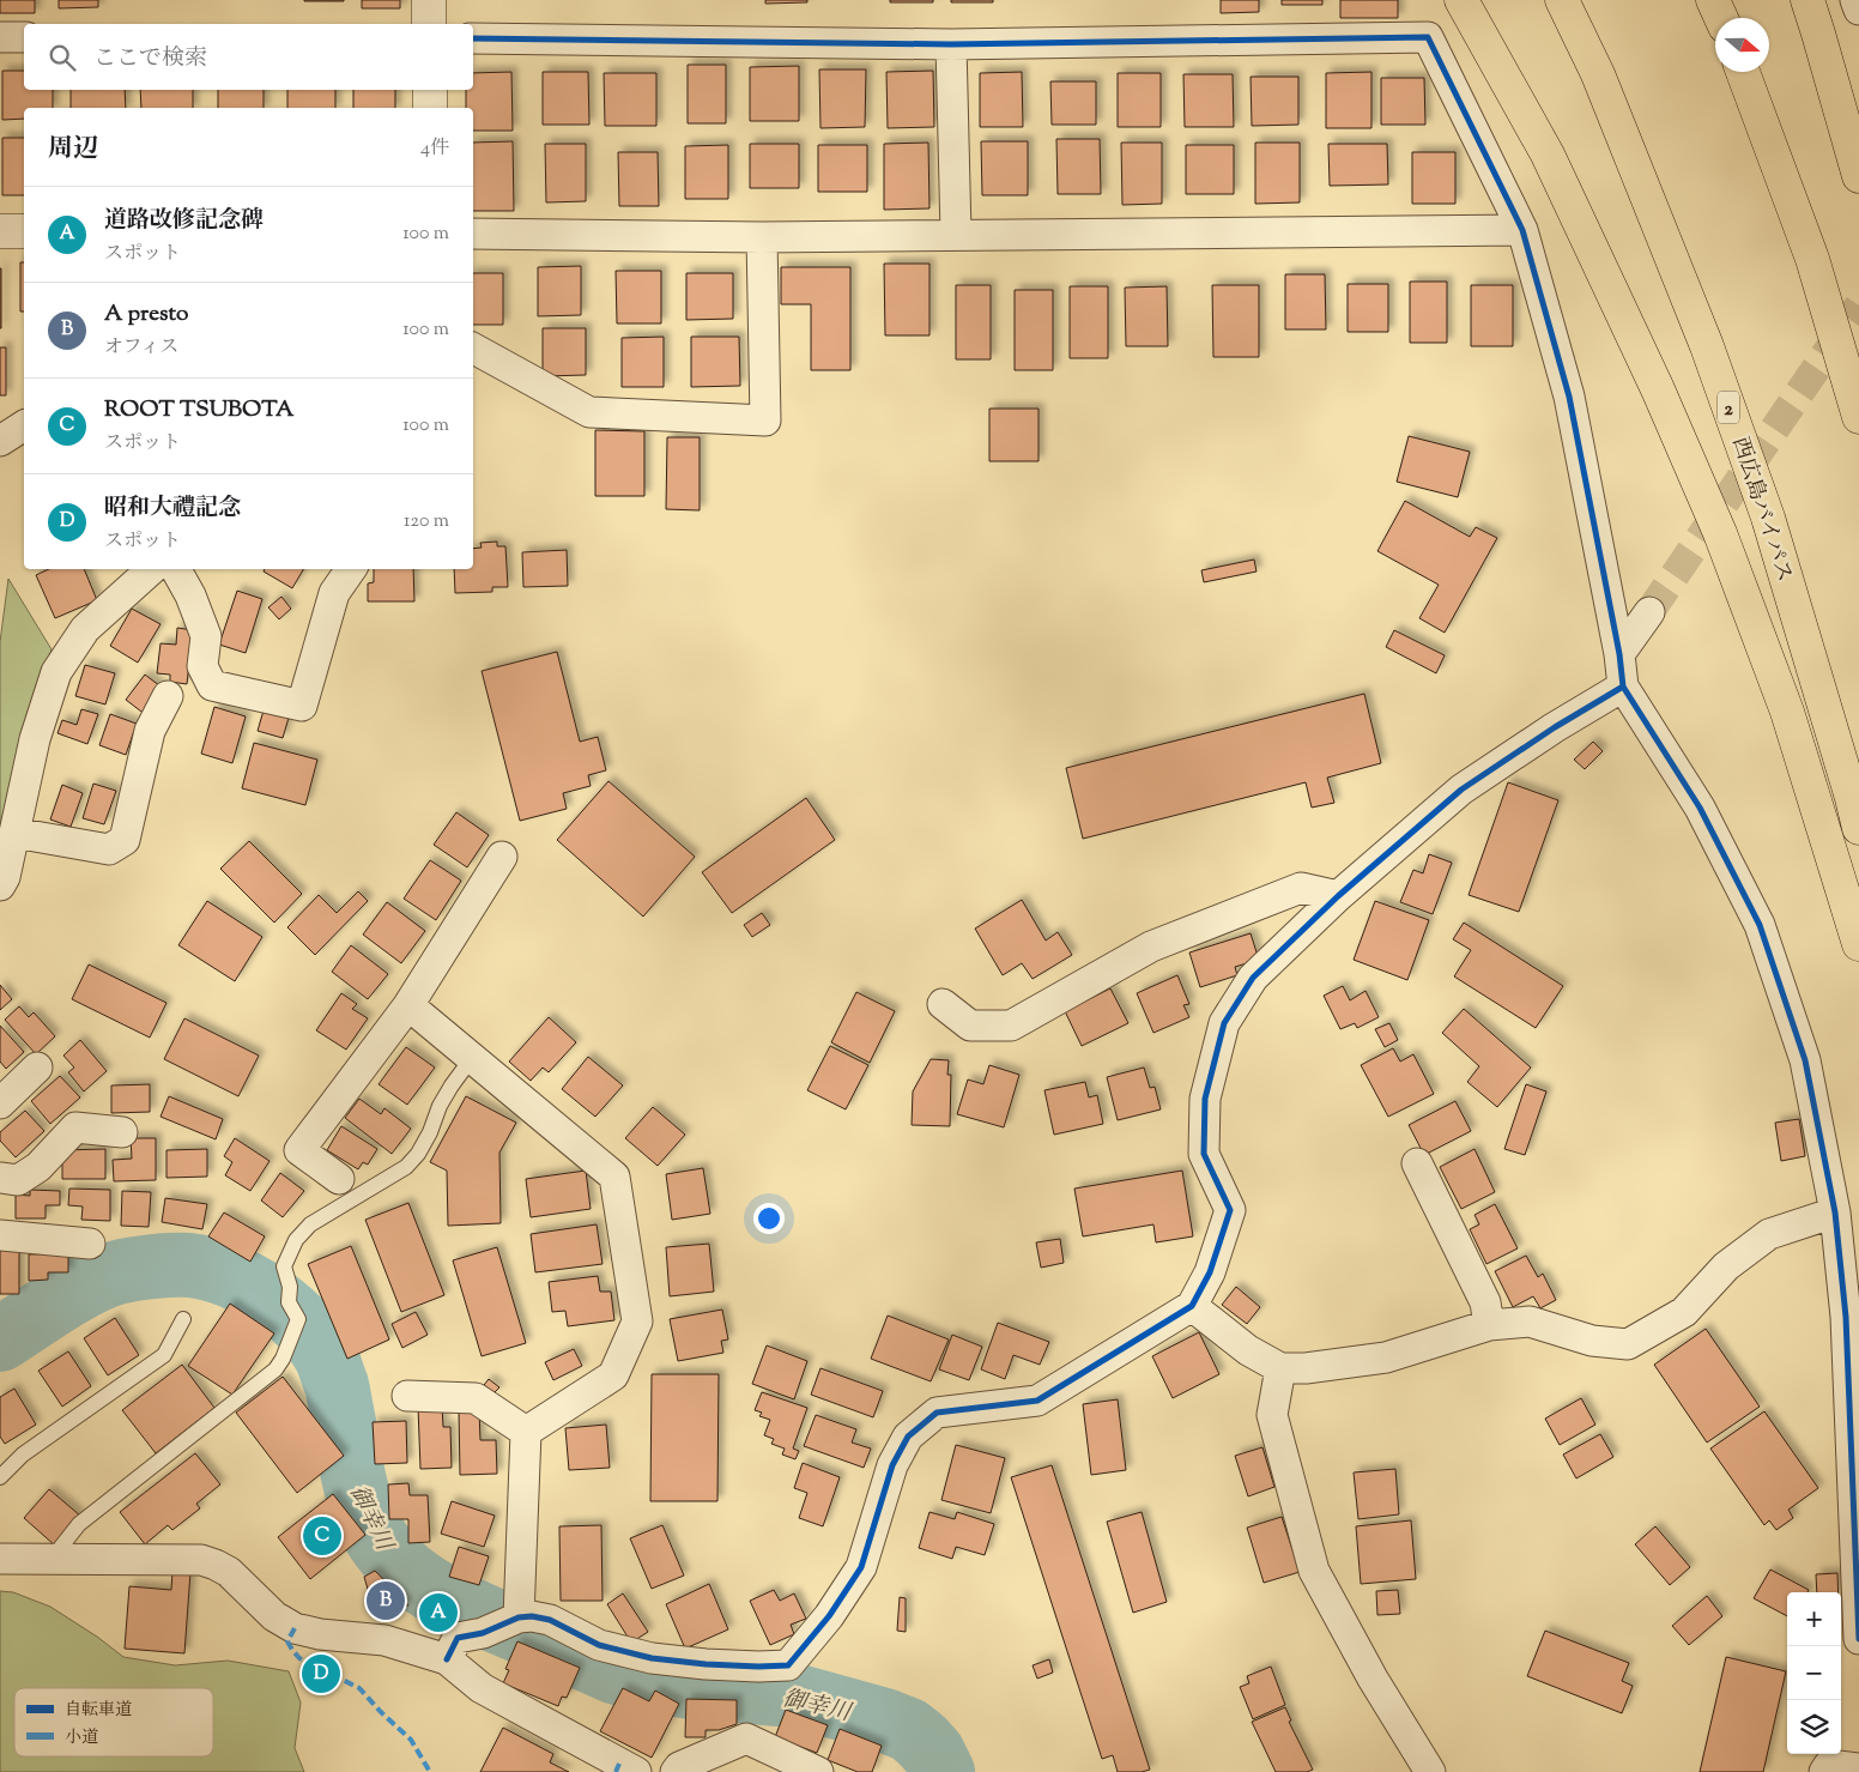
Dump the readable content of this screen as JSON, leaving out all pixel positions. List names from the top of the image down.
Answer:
{
  "streets": {
    "highway": ["2", "西広島バイパス"]
  },
  "water": ["御幸川"],
  "legend": ["自転車道", "小道"],
  "north": "right",
  "page": {
    "search": "ここで検索",
    "heading": ["周辺", "4件"],
    "list": [
      {
        "mark": "A",
        "name": "道路改修記念碑",
        "note": "スポット",
        "value": "100 m"
      },
      {
        "mark": "B",
        "name": "A presto",
        "note": "オフィス",
        "value": "100 m"
      },
      {
        "mark": "C",
        "name": "ROOT TSUBOTA",
        "note": "スポット",
        "value": "100 m"
      },
      {
        "mark": "D",
        "name": "昭和大禮記念",
        "note": "スポット",
        "value": "120 m"
      }
    ],
    "pins": [
      "C",
      "B",
      "A",
      "D"
    ],
    "map_buttons": ["+", "−"]
  }
}
